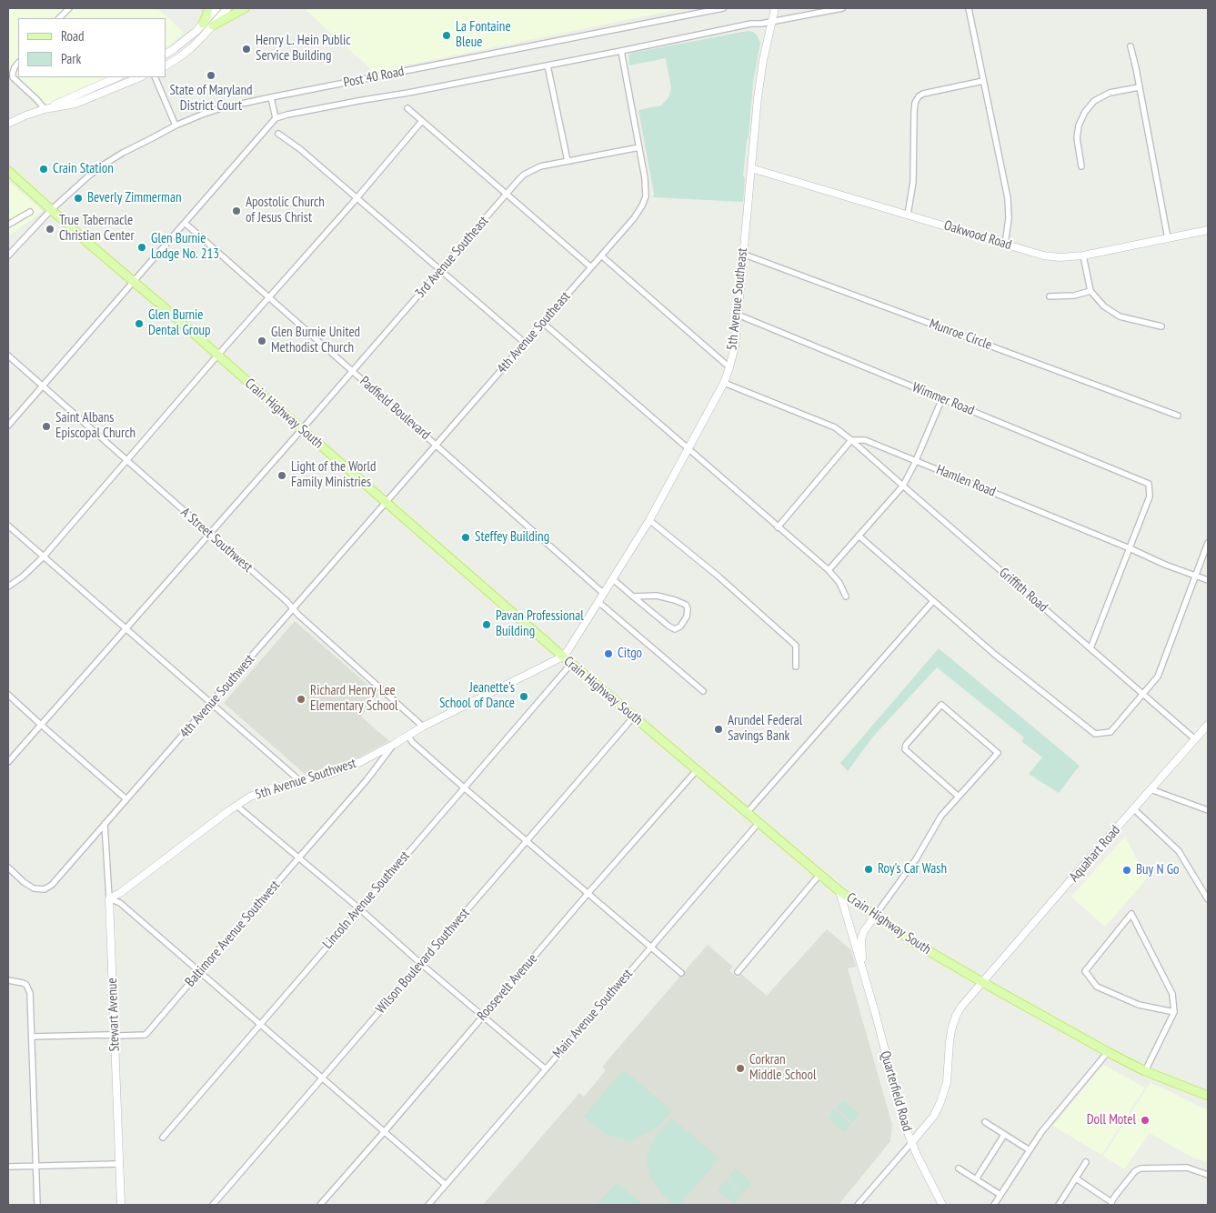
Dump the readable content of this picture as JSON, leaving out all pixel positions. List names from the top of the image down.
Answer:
{
  "streets": {
    "main road": ["Crain Highway South"],
    "street": [
      "Post 40 Road",
      "Oakwood Road",
      "3rd Avenue Southeast",
      "5th Avenue Southeast",
      "4th Avenue Southeast",
      "Munroe Circle",
      "Wimmer Road",
      "Padfield Boulevard",
      "Hamlen Road",
      "A Street Southwest",
      "Griffith Road",
      "4th Avenue Southwest",
      "5th Avenue Southwest",
      "Aquahart Road",
      "Lincoln Avenue Southwest",
      "Baltimore Avenue Southwest",
      "Wilson Boulevard Southwest",
      "Roosevelt Avenue",
      "Main Avenue Southwest",
      "Stewart Avenue",
      "Quarterfield Road"
    ]
  },
  "crossings": [
    ["Post 40 Road", "Crain Highway South"],
    ["Oakwood Road", "5th Avenue Southeast"],
    ["3rd Avenue Southeast", "4th Avenue Southeast"],
    ["3rd Avenue Southeast", "Padfield Boulevard"],
    ["3rd Avenue Southeast", "Crain Highway South"],
    ["3rd Avenue Southeast", "A Street Southwest"],
    ["5th Avenue Southeast", "Munroe Circle"],
    ["5th Avenue Southeast", "Wimmer Road"],
    ["5th Avenue Southeast", "Padfield Boulevard"],
    ["5th Avenue Southeast", "Crain Highway South"],
    ["5th Avenue Southeast", "Hamlen Road"],
    ["5th Avenue Southeast", "5th Avenue Southwest"],
    ["4th Avenue Southeast", "Padfield Boulevard"],
    ["4th Avenue Southeast", "Crain Highway South"],
    ["4th Avenue Southeast", "4th Avenue Southwest"],
    ["Wimmer Road", "Hamlen Road"],
    ["Crain Highway South", "4th Avenue Southwest"],
    ["Crain Highway South", "5th Avenue Southwest"],
    ["Crain Highway South", "Aquahart Road"],
    ["Crain Highway South", "Lincoln Avenue Southwest"],
    ["Crain Highway South", "Wilson Boulevard Southwest"],
    ["Crain Highway South", "Roosevelt Avenue"],
    ["Crain Highway South", "Main Avenue Southwest"],
    ["Crain Highway South", "Quarterfield Road"],
    ["Hamlen Road", "Griffith Road"],
    ["A Street Southwest", "4th Avenue Southwest"],
    ["A Street Southwest", "5th Avenue Southwest"],
    ["Griffith Road", "Aquahart Road"],
    ["4th Avenue Southwest", "Stewart Avenue"],
    ["5th Avenue Southwest", "Baltimore Avenue Southwest"],
    ["5th Avenue Southwest", "Stewart Avenue"],
    ["Aquahart Road", "Quarterfield Road"],
    ["Baltimore Avenue Southwest", "Stewart Avenue"]
  ],
  "places": [
    "La Fontaine Bleue",
    "Henry L. Hein Public Service Building",
    "State of Maryland District Court",
    "Crain Station",
    "Beverly Zimmerman",
    "Apostolic Church of Jesus Christ",
    "True Tabernacle Christian Center",
    "Glen Burnie Lodge No. 213",
    "Glen Burnie Dental Group",
    "Glen Burnie United Methodist Church",
    "Saint Albans Episcopal Church",
    "Light of the World Family Ministries",
    "Steffey Building",
    "Pavan Professional Building",
    "Citgo",
    "Jeanette's School of Dance",
    "Richard Henry Lee Elementary School",
    "Arundel Federal Savings Bank",
    "Roy's Car Wash",
    "Buy N Go",
    "Corkran Middle School",
    "Doll Motel"
  ],
  "legend": ["Road", "Park"]
}
